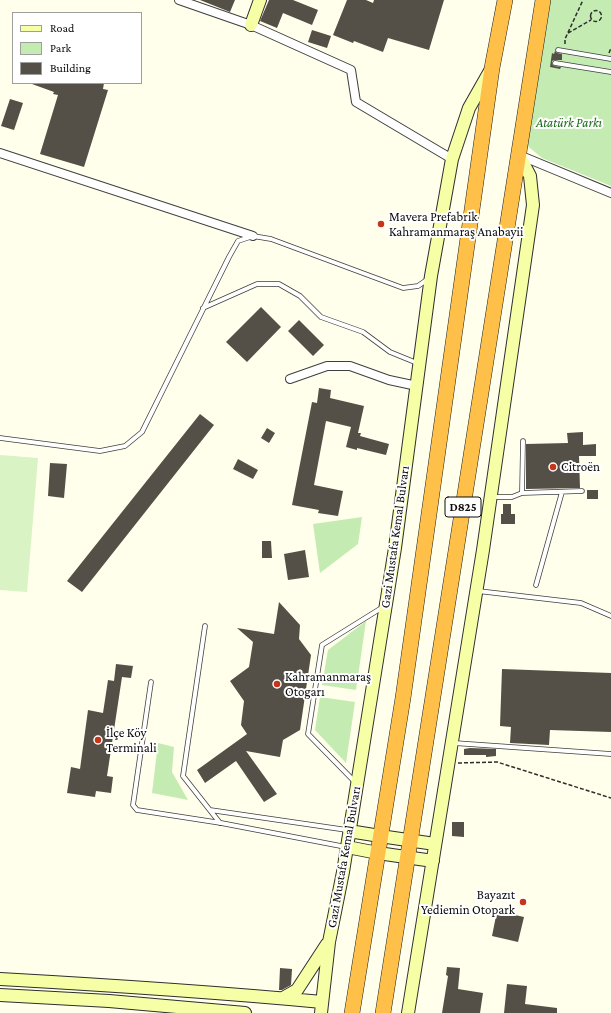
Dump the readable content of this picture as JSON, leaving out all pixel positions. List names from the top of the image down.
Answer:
{
  "streets": {
    "highway": ["D825", "Gazi Mustafa Kemal Bulvarı"]
  },
  "parks": ["Atatürk Parkı"],
  "places": [
    "Mavera Prefabrik Kahramanmaraş Anabayii",
    "Citroën",
    "Kahramanmaraş Otogarı",
    "İlçe Köy Terminali",
    "Bayazıt Yediemin Otopark"
  ],
  "legend": ["Road", "Park", "Building"]
}
